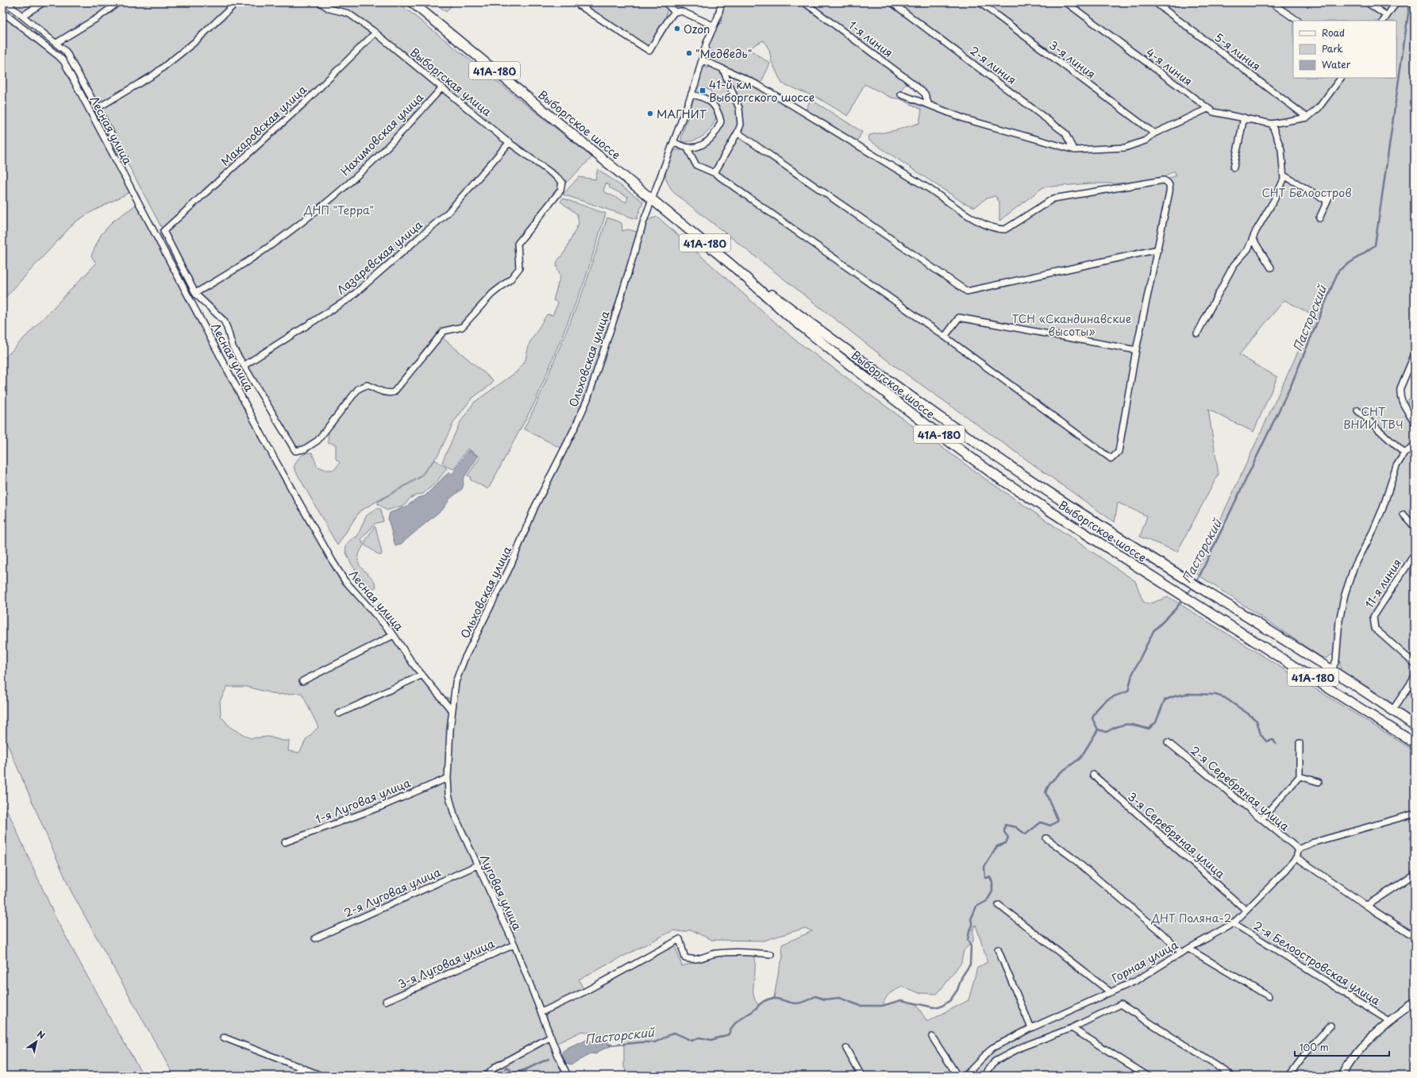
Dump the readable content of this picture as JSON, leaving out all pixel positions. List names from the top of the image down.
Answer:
{
  "streets": {
    "main road": ["41А-180", "Выборгское шоссе"],
    "street": [
      "1-я линия",
      "5-я линия",
      "3-я линия",
      "2-я линия",
      "4-я линия",
      "Выборгская улица",
      "Макаровская улица",
      "Лесная улица",
      "Нахимовская улица",
      "Лазаревская улица",
      "Ольховская улица",
      "11-я линия",
      "2-я Серебряная улица",
      "1-я Луговая улица",
      "3-я Серебряная улица",
      "2-я Луговая улица",
      "Луговая улица",
      "Горная улица",
      "2-я Белоостровская улица",
      "3-я Луговая улица"
    ]
  },
  "crossings": [
    ["41А-180", "Выборгское шоссе"],
    ["Выборгская улица", "Макаровская улица"],
    ["Выборгская улица", "Нахимовская улица"],
    ["Выборгская улица", "Лазаревская улица"],
    ["Выборгское шоссе", "Ольховская улица"],
    ["Макаровская улица", "Нахимовская улица"],
    ["Лесная улица", "Ольховская улица"],
    ["Лесная улица", "Луговая улица"],
    ["Ольховская улица", "Луговая улица"],
    ["2-я Серебряная улица", "Горная улица"],
    ["1-я Луговая улица", "Луговая улица"],
    ["3-я Серебряная улица", "Горная улица"],
    ["2-я Луговая улица", "Луговая улица"],
    ["Луговая улица", "3-я Луговая улица"],
    ["Горная улица", "2-я Белоостровская улица"]
  ],
  "water": ["Пасторский"],
  "parks": [
    "СНТ Белоостров",
    "ДНП \"Терра\"",
    "ТСН «Скандинавские высоты»",
    "СНТ ВНИИ ТВЧ",
    "ДНТ Поляна-2"
  ],
  "places": {
    "other": ["Ozon", "\"Медведь\"", "МАГНИТ"],
    "transit": ["41-й км Выборгского шоссе"]
  },
  "legend": ["Road", "Park", "Water"],
  "scale_bar": "100 m",
  "north": "top right"
}
